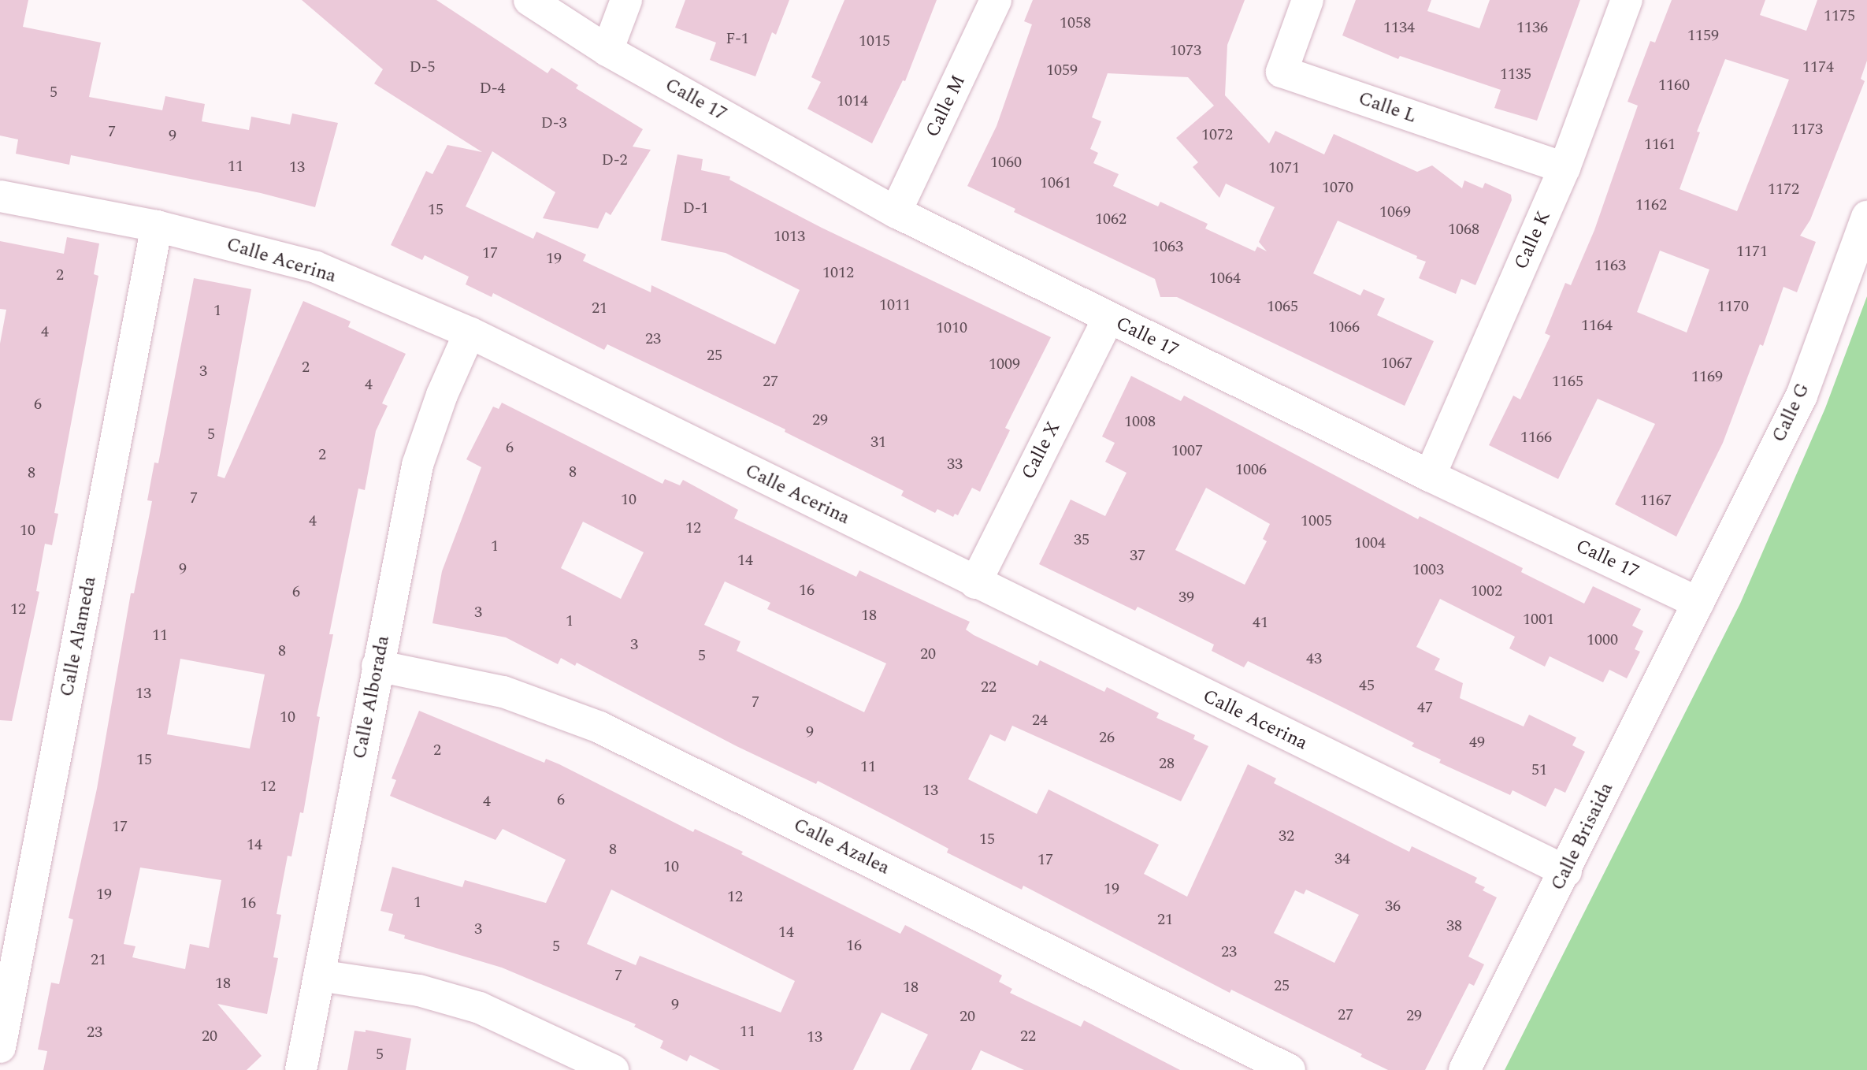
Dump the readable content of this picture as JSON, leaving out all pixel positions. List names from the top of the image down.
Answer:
{
  "streets": {
    "street": [
      "Calle 17",
      "Calle M",
      "Calle L",
      "Calle K",
      "Calle Acerina",
      "Calle G",
      "Calle X",
      "Calle Alameda",
      "Calle Alborada",
      "Calle Brisaida",
      "Calle Azalea"
    ]
  },
  "crossings": [
    ["Calle 17", "Calle M"],
    ["Calle 17", "Calle K"],
    ["Calle 17", "Calle G"],
    ["Calle 17", "Calle X"],
    ["Calle 17", "Calle Brisaida"],
    ["Calle L", "Calle K"],
    ["Calle Acerina", "Calle X"],
    ["Calle Acerina", "Calle Alameda"],
    ["Calle Acerina", "Calle Alborada"],
    ["Calle Acerina", "Calle Brisaida"],
    ["Calle G", "Calle Brisaida"],
    ["Calle Alborada", "Calle Azalea"]
  ],
  "house_numbers": [
    "1175",
    "1058",
    "1134",
    "1136",
    "1159",
    "F-1",
    "1015",
    "1073",
    "D-5",
    "1174",
    "1059",
    "1135",
    "1160",
    "D-4",
    "5",
    "1014",
    "D-3",
    "1173",
    "7",
    "1072",
    "9",
    "1161",
    "D-2",
    "1060",
    "11",
    "13",
    "1071",
    "1061",
    "1070",
    "1172",
    "1162",
    "D-1",
    "15",
    "1069",
    "1062",
    "1068",
    "1013",
    "1063",
    "1171",
    "17",
    "19",
    "1163",
    "1012",
    "2",
    "1064",
    "1011",
    "1065",
    "1170",
    "21",
    "1",
    "1164",
    "1066",
    "1010",
    "4",
    "23",
    "25",
    "1067",
    "1009",
    "2",
    "3",
    "1169",
    "27",
    "1165",
    "4",
    "6",
    "29",
    "1008",
    "5",
    "1166",
    "31",
    "6",
    "1007",
    "2",
    "33",
    "1006",
    "8",
    "8",
    "7",
    "10",
    "1167",
    "4",
    "1005",
    "12",
    "10",
    "35",
    "1004",
    "1",
    "37",
    "14",
    "9",
    "1003",
    "16",
    "1002",
    "6",
    "39",
    "12",
    "3",
    "18",
    "1001",
    "1",
    "41",
    "11",
    "1000",
    "3",
    "8",
    "20",
    "5",
    "43",
    "45",
    "22",
    "13",
    "7",
    "47",
    "10",
    "24",
    "9",
    "26",
    "49",
    "2",
    "15",
    "28",
    "11",
    "51",
    "12",
    "13",
    "6",
    "4",
    "17",
    "32",
    "15",
    "14",
    "8",
    "34",
    "17",
    "10",
    "19",
    "19",
    "12",
    "1",
    "16",
    "36",
    "21",
    "38",
    "3",
    "14",
    "16",
    "5",
    "23",
    "21",
    "7",
    "18",
    "25",
    "18",
    "9",
    "27",
    "29",
    "20",
    "11",
    "23",
    "20",
    "22",
    "13",
    "5"
  ]
}
